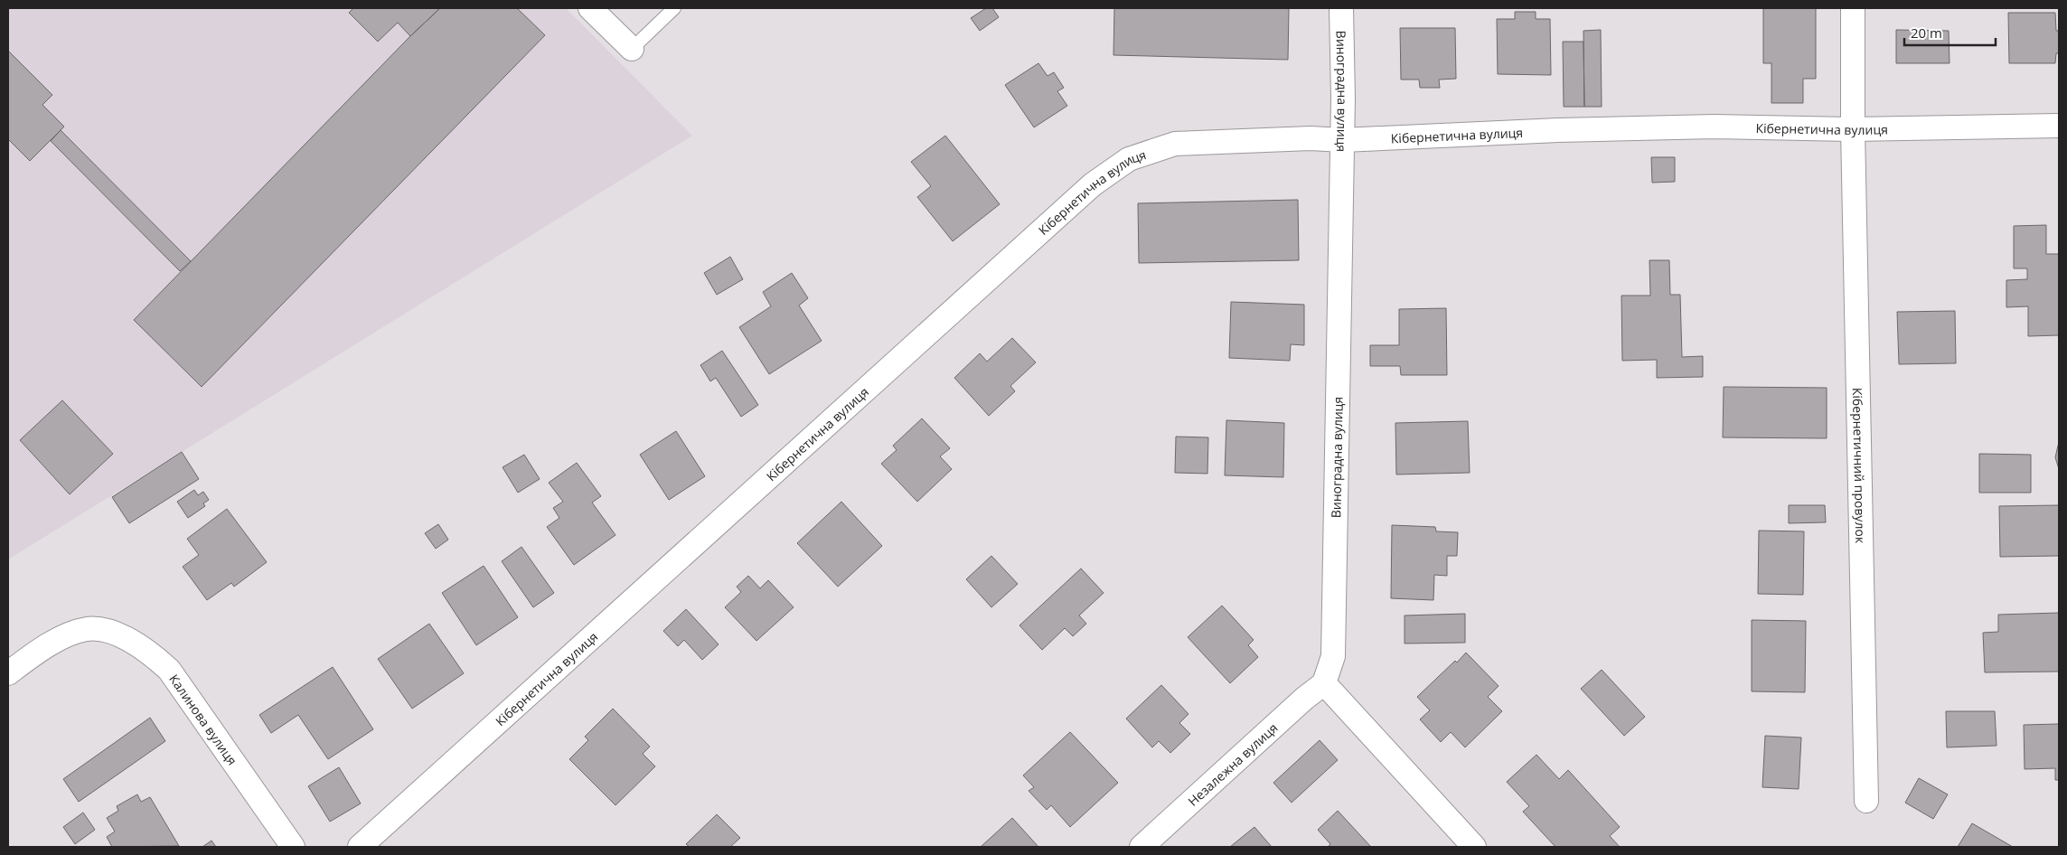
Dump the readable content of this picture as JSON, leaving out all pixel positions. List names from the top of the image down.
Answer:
{
  "streets": {
    "street": [
      "Виноградна вулиця",
      "Кібернетична вулиця",
      "Кібернетичний провулок",
      "Калинова вулиця",
      "Незалежна вулиця"
    ]
  },
  "crossings": [
    ["Виноградна вулиця", "Кібернетична вулиця"],
    ["Виноградна вулиця", "Незалежна вулиця"],
    ["Кібернетична вулиця", "Кібернетичний провулок"]
  ],
  "scale_bar": "20 m"
}
